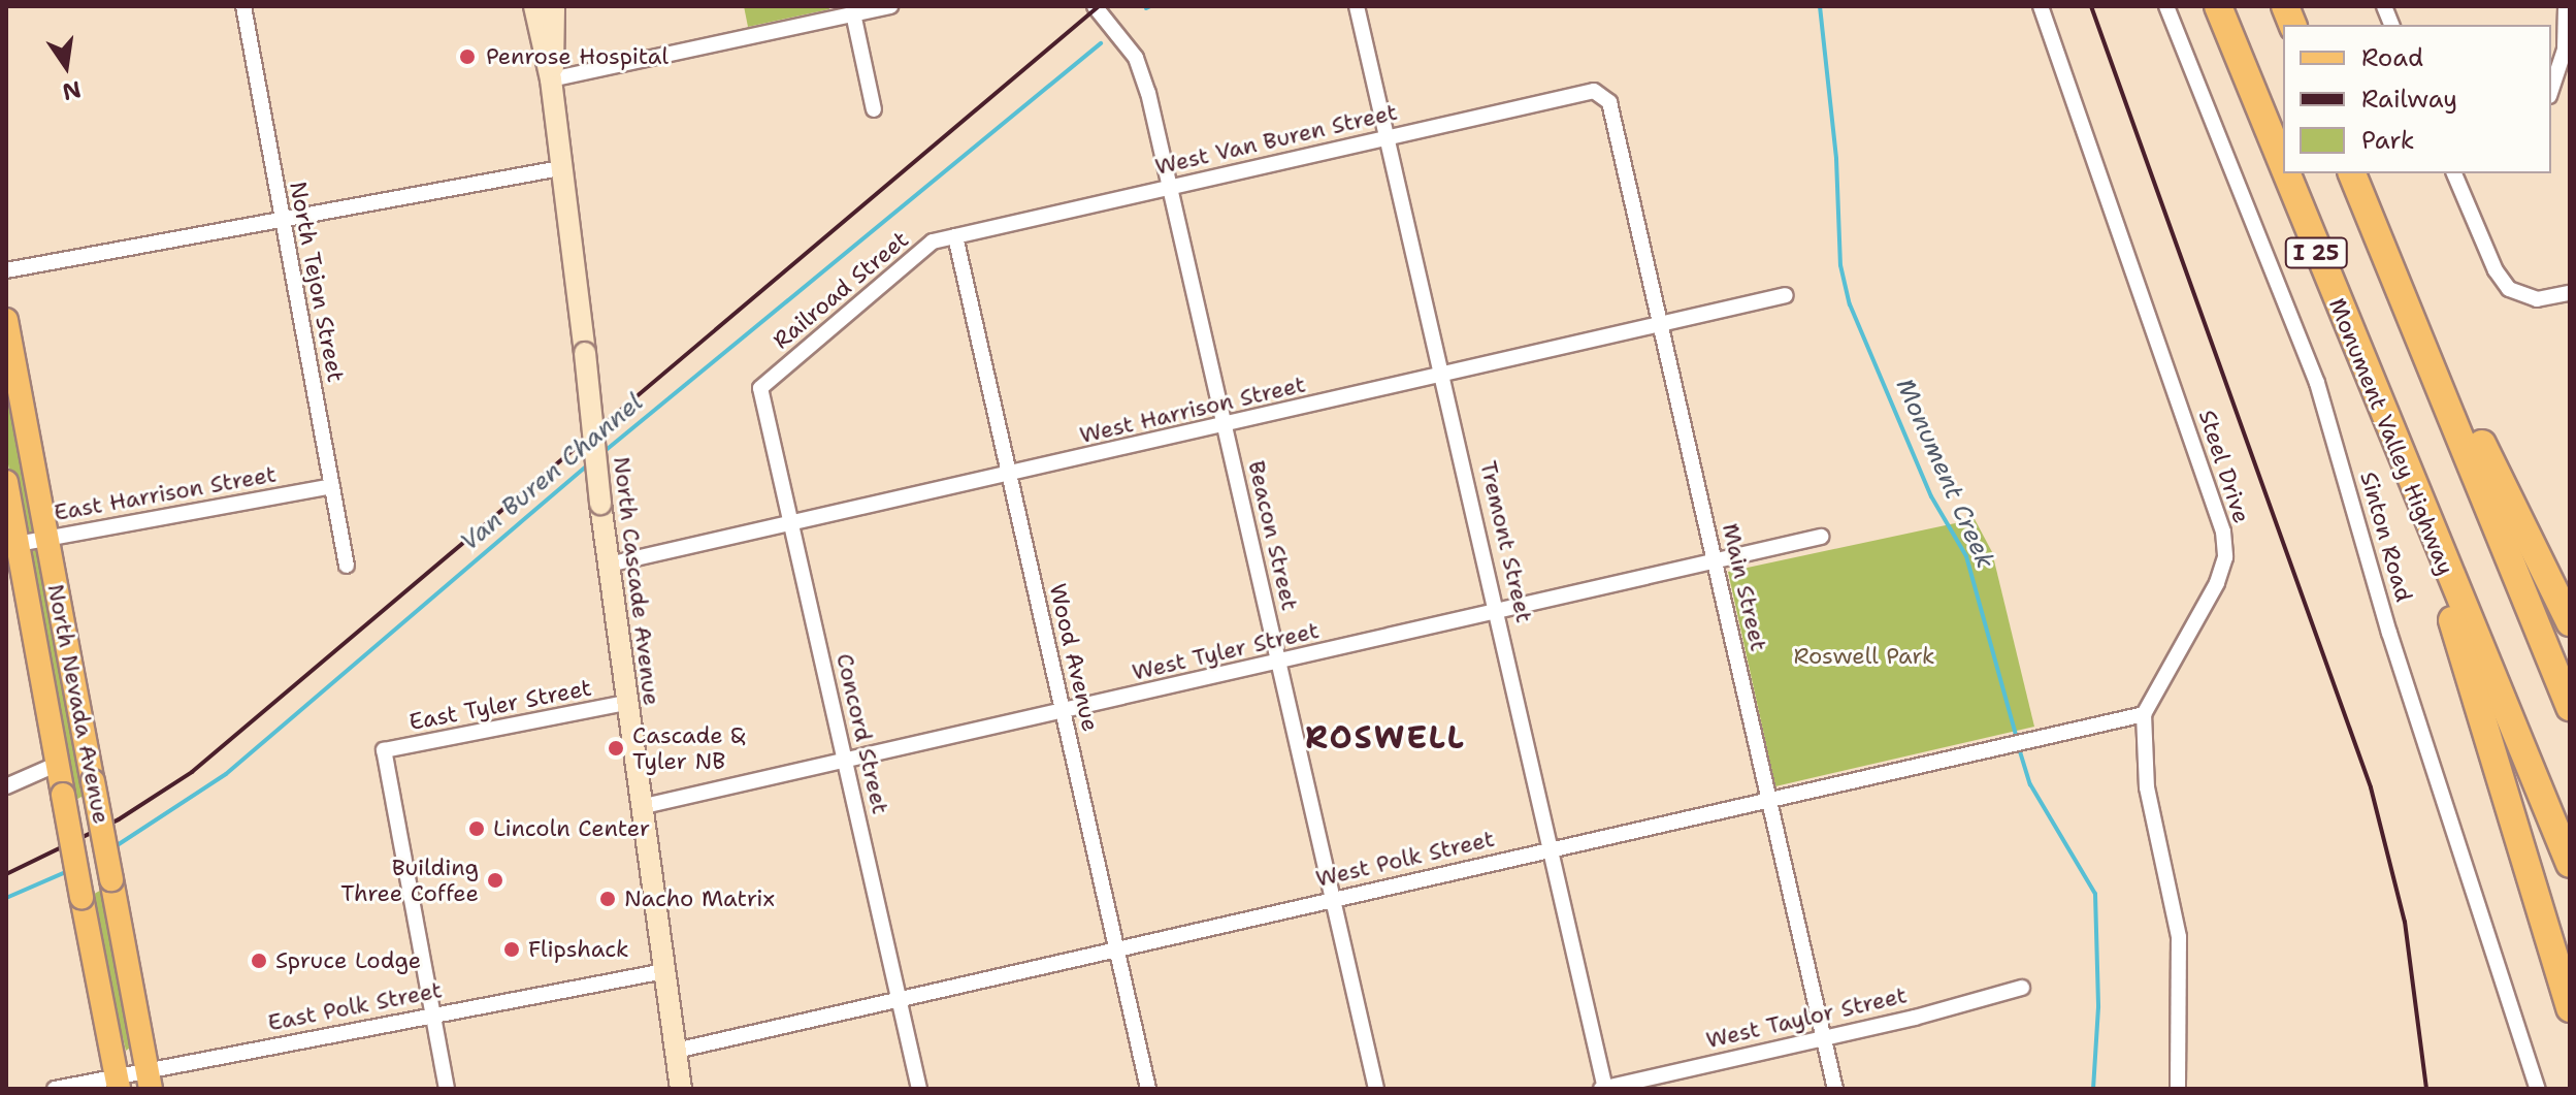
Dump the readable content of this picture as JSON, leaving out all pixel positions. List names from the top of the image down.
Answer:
{
  "streets": {
    "highway": ["I 25", "Monument Valley Highway"],
    "main road": ["North Cascade Avenue", "North Nevada Avenue"],
    "street": [
      "West Van Buren Street",
      "North Tejon Street",
      "Railroad Street",
      "West Harrison Street",
      "Steel Drive",
      "East Harrison Street",
      "Beacon Street",
      "Sinton Road",
      "Tremont Street",
      "Main Street",
      "West Tyler Street",
      "Wood Avenue",
      "East Tyler Street",
      "Concord Street",
      "West Polk Street",
      "East Polk Street",
      "West Taylor Street"
    ]
  },
  "crossings": [
    ["West Van Buren Street", "Railroad Street"],
    ["West Van Buren Street", "Beacon Street"],
    ["West Van Buren Street", "Tremont Street"],
    ["West Van Buren Street", "Main Street"],
    ["West Van Buren Street", "Wood Avenue"],
    ["North Tejon Street", "East Harrison Street"],
    ["Railroad Street", "Wood Avenue"],
    ["Railroad Street", "Concord Street"],
    ["West Harrison Street", "Beacon Street"],
    ["West Harrison Street", "Tremont Street"],
    ["West Harrison Street", "North Cascade Avenue"],
    ["West Harrison Street", "Main Street"],
    ["West Harrison Street", "Wood Avenue"],
    ["West Harrison Street", "Concord Street"],
    ["Steel Drive", "West Polk Street"],
    ["East Harrison Street", "North Nevada Avenue"],
    ["Beacon Street", "West Tyler Street"],
    ["Beacon Street", "West Polk Street"],
    ["Tremont Street", "West Tyler Street"],
    ["Tremont Street", "West Polk Street"],
    ["Tremont Street", "West Taylor Street"],
    ["North Cascade Avenue", "West Tyler Street"],
    ["North Cascade Avenue", "East Tyler Street"],
    ["North Cascade Avenue", "West Polk Street"],
    ["North Cascade Avenue", "East Polk Street"],
    ["Main Street", "West Tyler Street"],
    ["Main Street", "West Polk Street"],
    ["Main Street", "West Taylor Street"],
    ["West Tyler Street", "Wood Avenue"],
    ["West Tyler Street", "Concord Street"],
    ["Wood Avenue", "West Polk Street"],
    ["North Nevada Avenue", "East Polk Street"],
    ["East Tyler Street", "East Polk Street"],
    ["Concord Street", "West Polk Street"]
  ],
  "districts": ["ROSWELL"],
  "water": ["Van Buren Channel", "Monument Creek"],
  "parks": ["Roswell Park"],
  "places": [
    "Penrose Hospital",
    "Cascade & Tyler NB",
    "Lincoln Center",
    "Building Three Coffee",
    "Nacho Matrix",
    "Flipshack",
    "Spruce Lodge"
  ],
  "legend": ["Road", "Railway", "Park"],
  "north": "bottom"
}
